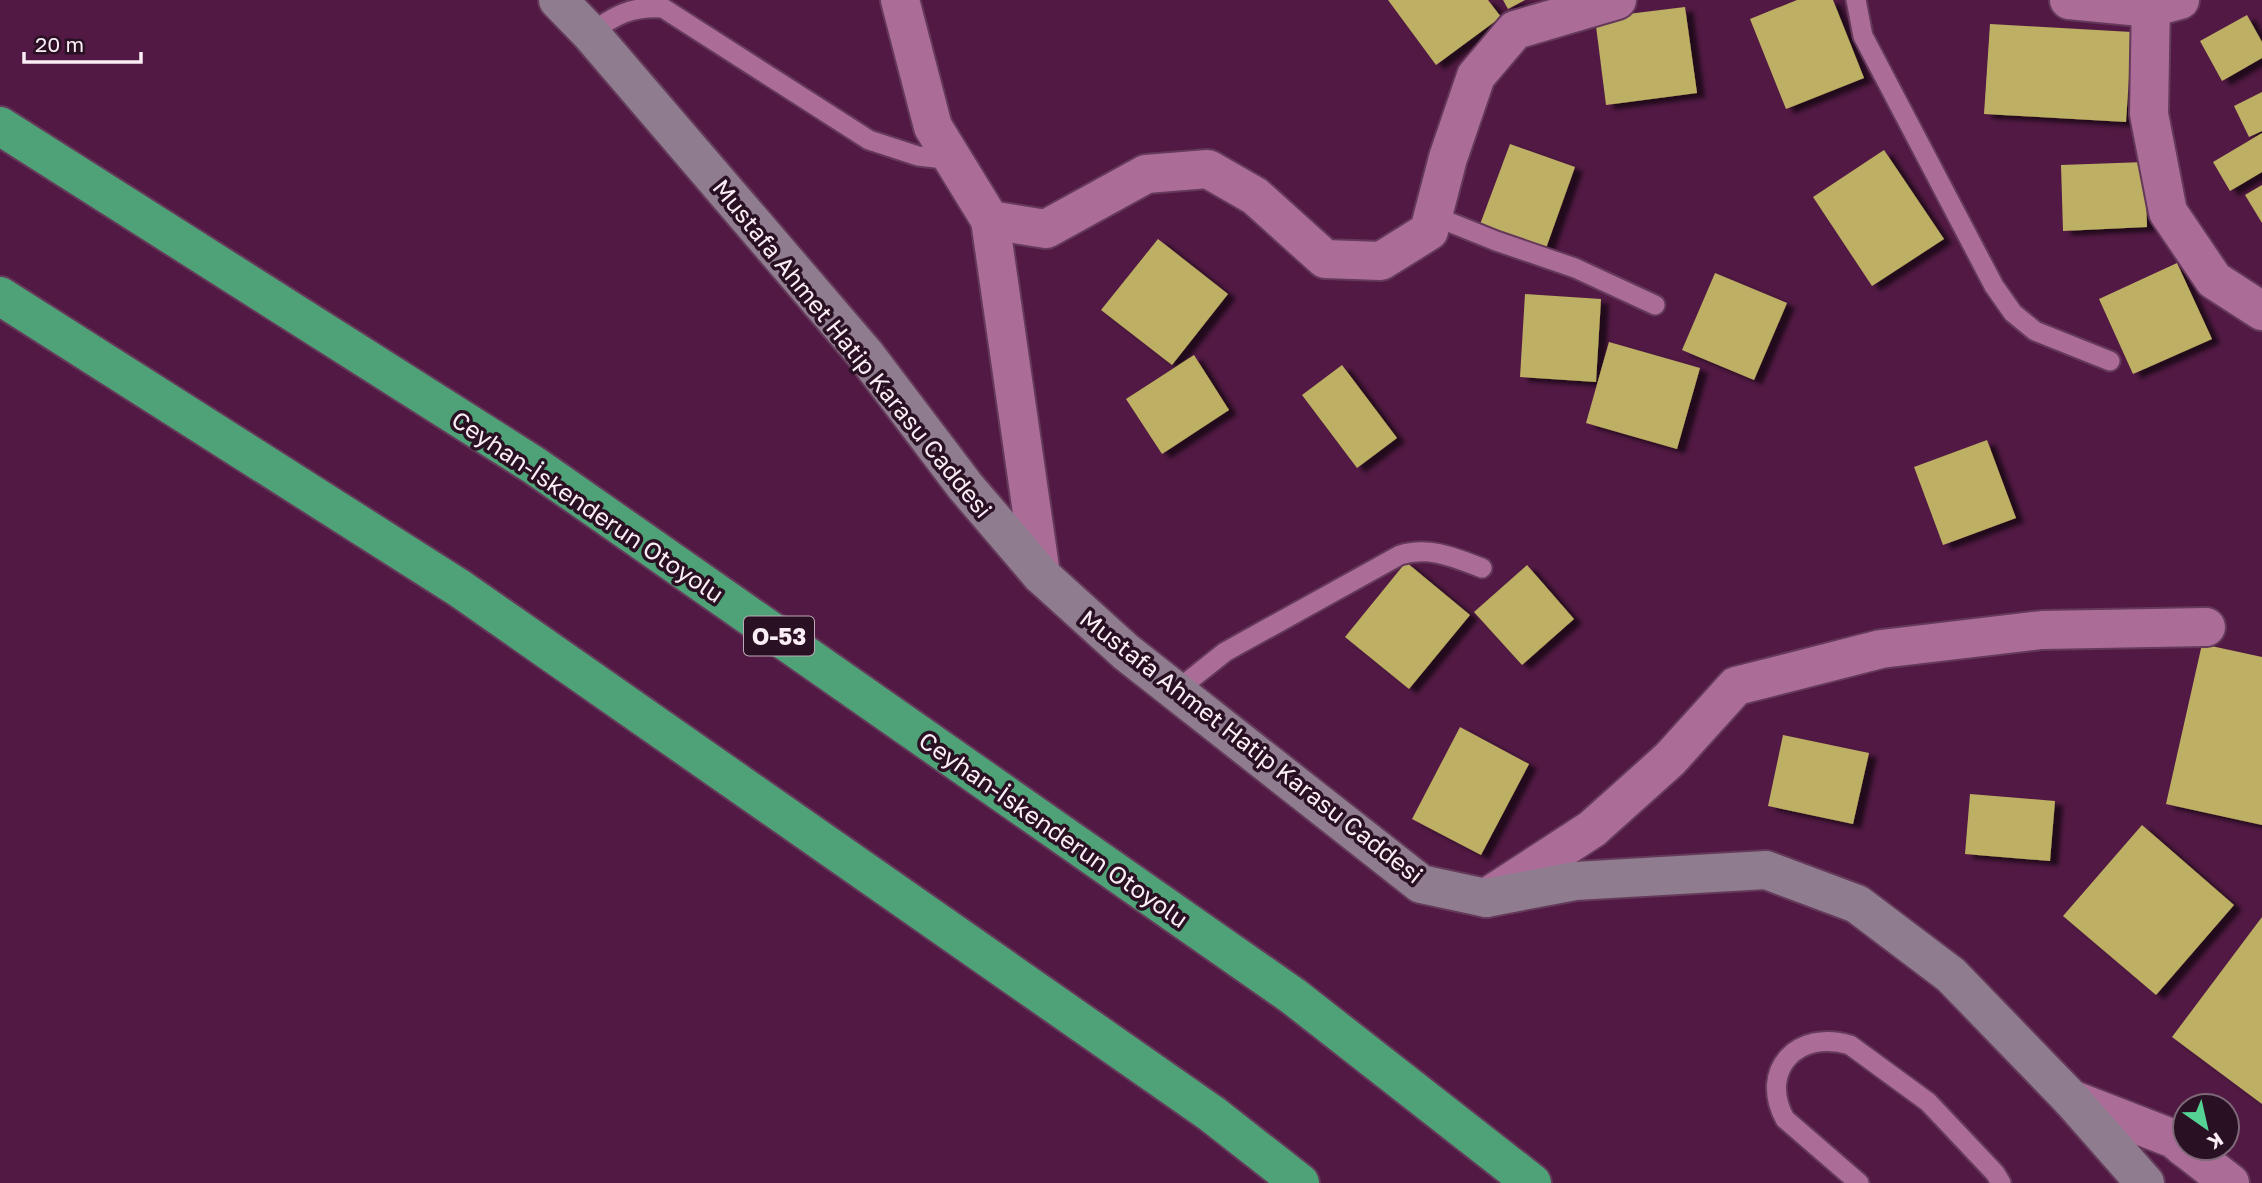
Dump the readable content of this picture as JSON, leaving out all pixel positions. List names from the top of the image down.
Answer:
{
  "streets": {
    "highway": ["Ceyhan-İskenderun Otoyolu", "O-53"],
    "street": ["Mustafa Ahmet Hatip Karasu Caddesi"]
  },
  "scale_bar": "20 m",
  "north": "bottom right"
}
